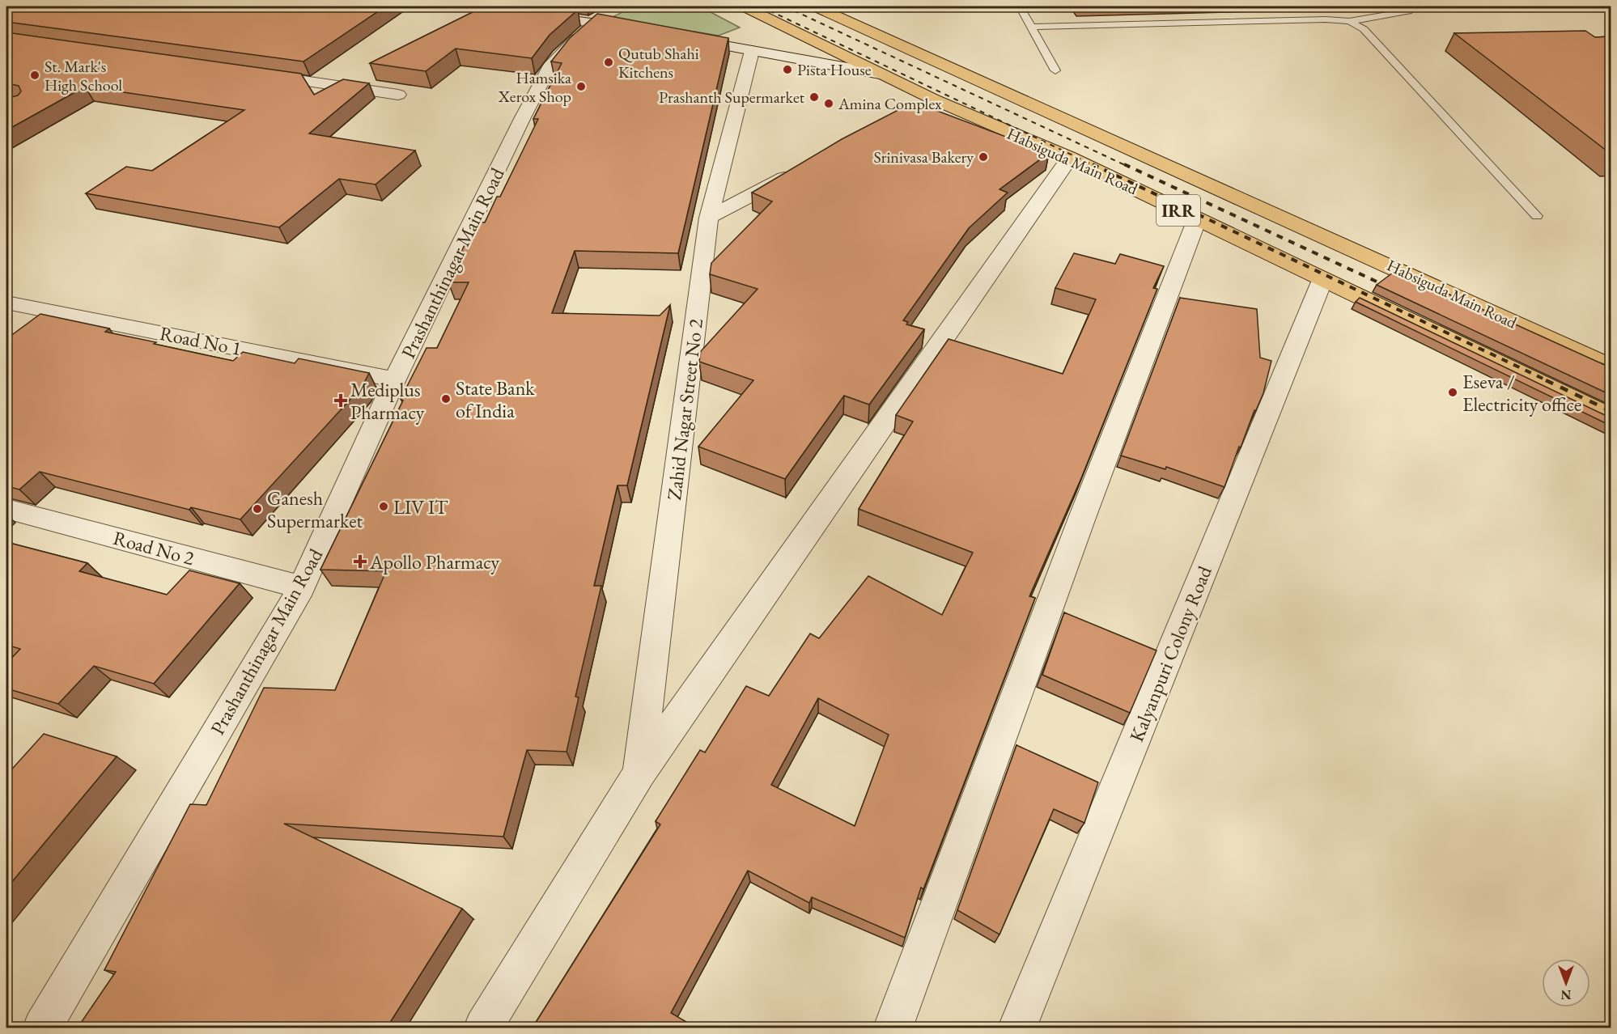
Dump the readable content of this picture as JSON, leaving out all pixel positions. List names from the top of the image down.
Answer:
{
  "streets": {
    "main road": ["Habsiguda Main Road", "IRR"],
    "street": [
      "Prashanthinagar Main Road",
      "Road No 1",
      "Zahid Nagar Street No 2",
      "Road No 2",
      "Kalyanpuri Colony Road"
    ]
  },
  "crossings": [
    ["Habsiguda Main Road", "Kalyanpuri Colony Road"],
    ["Prashanthinagar Main Road", "Road No 1"],
    ["Prashanthinagar Main Road", "Road No 2"]
  ],
  "places": {
    "other": [
      "Qutub Shahi Kitchens",
      "Pista House",
      "St. Mark's High School",
      "Hamsika Xerox Shop",
      "Prashanth Supermarket",
      "Amina Complex",
      "Srinivasa Bakery",
      "Eseva / Electricity office",
      "State Bank of India",
      "LIV IT",
      "Ganesh Supermarket"
    ],
    "health": ["Mediplus Pharmacy", "Apollo Pharmacy"]
  },
  "north": "bottom"
}
